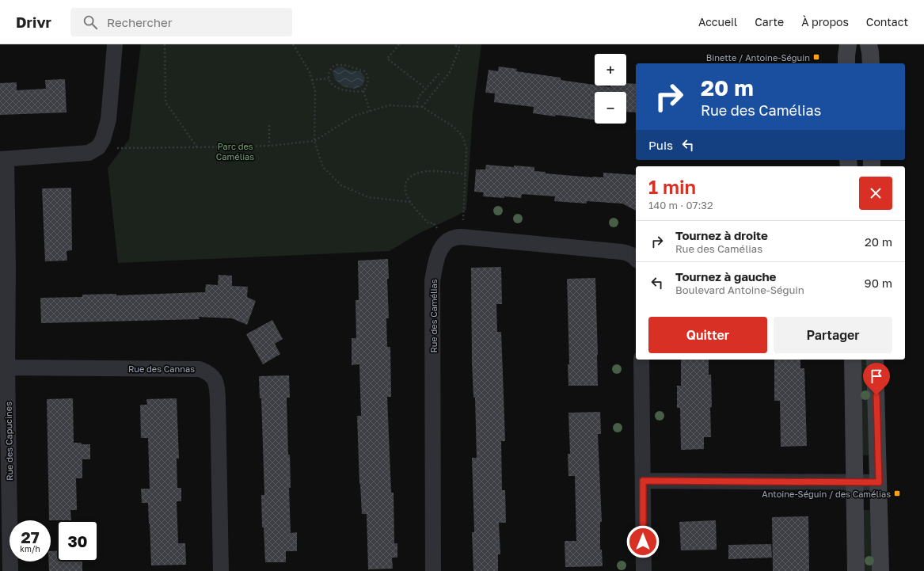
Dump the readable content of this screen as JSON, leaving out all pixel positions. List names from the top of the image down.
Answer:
{
  "streets": {
    "street": ["Rue des Camélias", "Rue des Cannas", "Rue des Capucines"]
  },
  "crossings": [
    ["Rue des Cannas", "Rue des Capucines"]
  ],
  "parks": ["Parc des Camélias"],
  "places": {
    "transit": ["Binette / Antoine-Séguin", "Antoine-Séguin / des Camélias"]
  },
  "page": {
    "header": "Drivr",
    "search": "Rechercher",
    "nav": [
      "Accueil",
      "Carte",
      "À propos",
      "Contact"
    ],
    "map_buttons": ["+", "−"],
    "turn": ["20 m", "Rue des Camélias"],
    "then": "Puis",
    "heading": ["1 min", "140 m · 07:32"],
    "list": [
      {
        "name": "Tournez à droite",
        "note": "Rue des Camélias",
        "value": "20 m"
      },
      {
        "name": "Tournez à gauche",
        "note": "Boulevard Antoine-Séguin",
        "value": "90 m"
      }
    ],
    "buttons": ["Quitter", "Partager"],
    "speed": "27 km/h",
    "limit": "30"
  }
}
